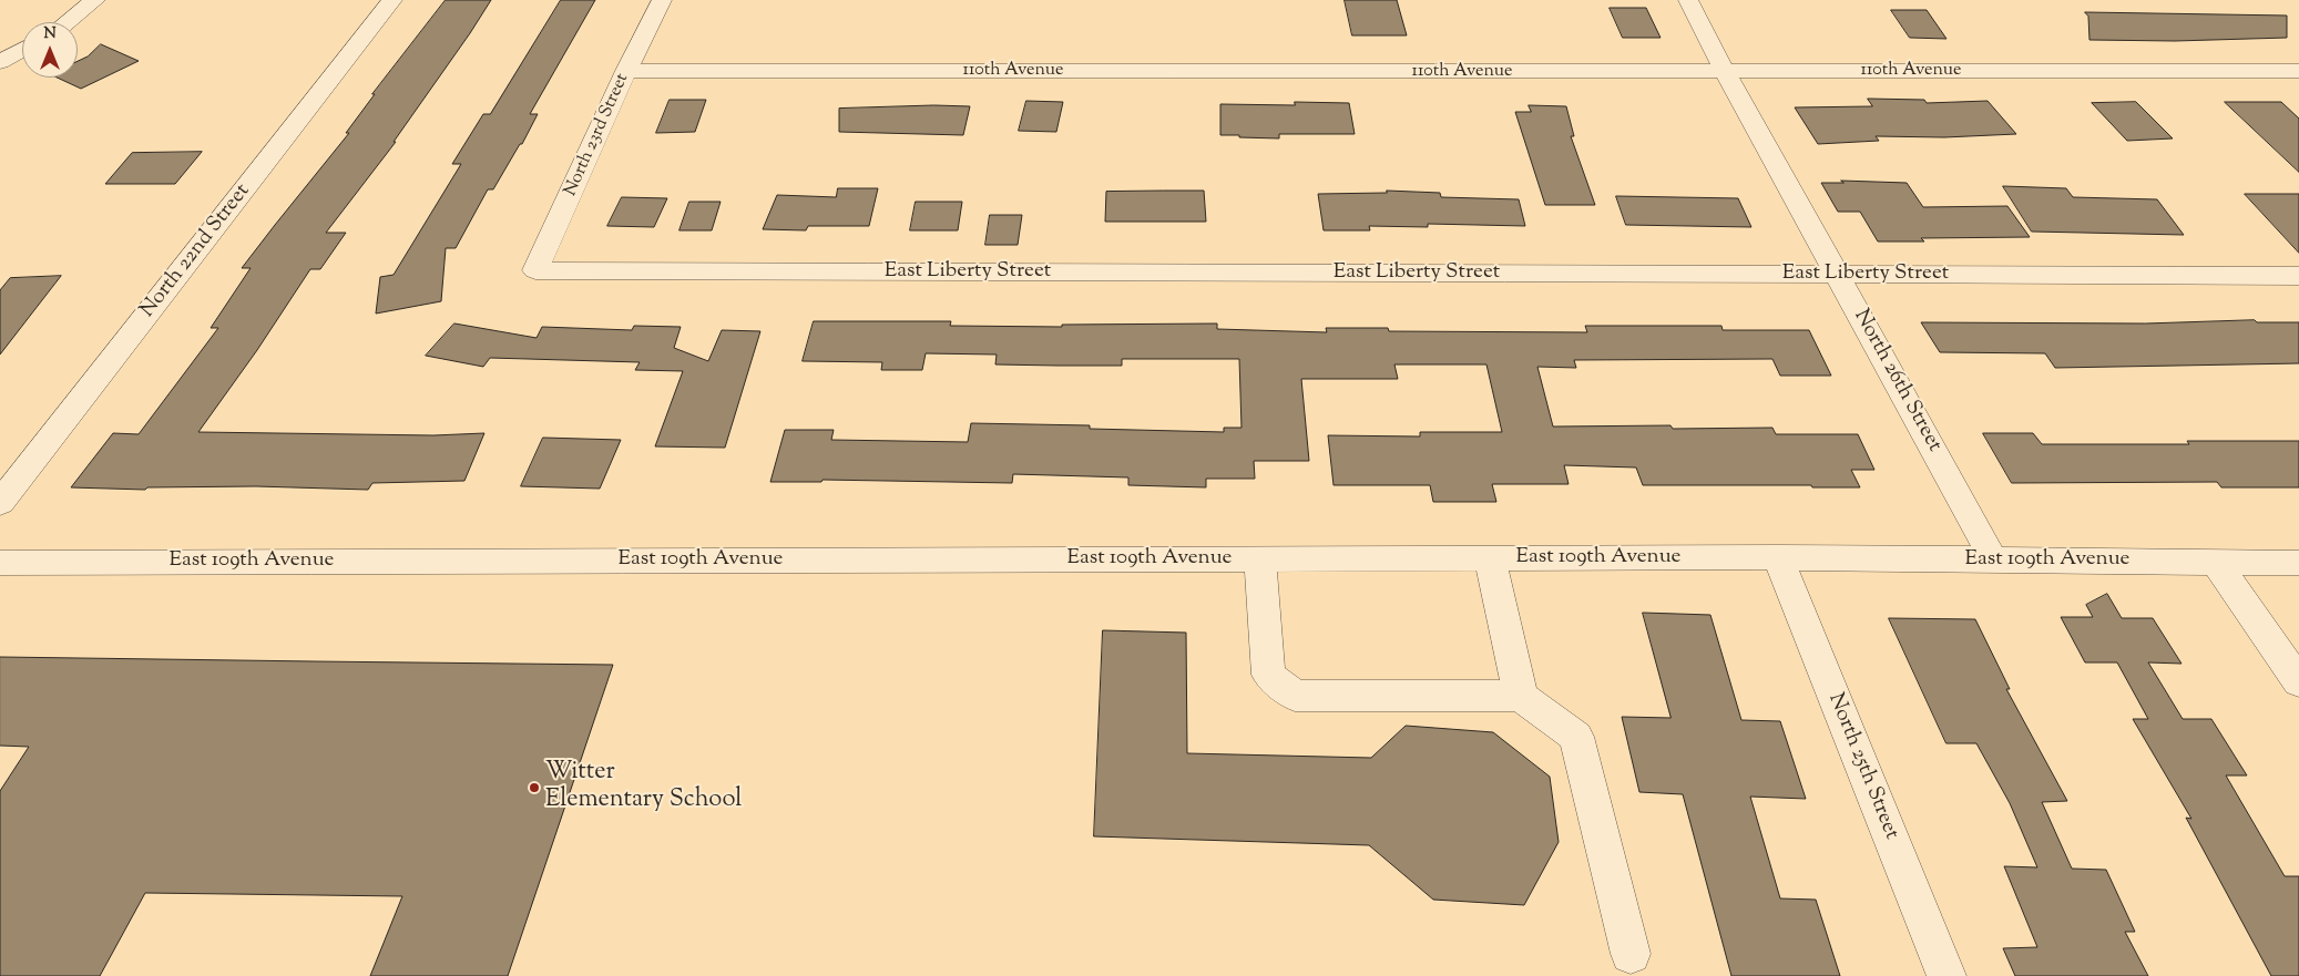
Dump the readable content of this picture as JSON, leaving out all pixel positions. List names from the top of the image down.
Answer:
{
  "streets": {
    "street": [
      "110th Avenue",
      "North 23rd Street",
      "North 22nd Street",
      "East Liberty Street",
      "North 26th Street",
      "East 109th Avenue",
      "North 25th Street"
    ]
  },
  "crossings": [
    ["110th Avenue", "North 23rd Street"],
    ["110th Avenue", "North 26th Street"],
    ["North 23rd Street", "East Liberty Street"],
    ["East Liberty Street", "North 26th Street"],
    ["North 26th Street", "East 109th Avenue"],
    ["East 109th Avenue", "North 25th Street"]
  ],
  "places": ["Witter Elementary School"],
  "north": "top"
}
